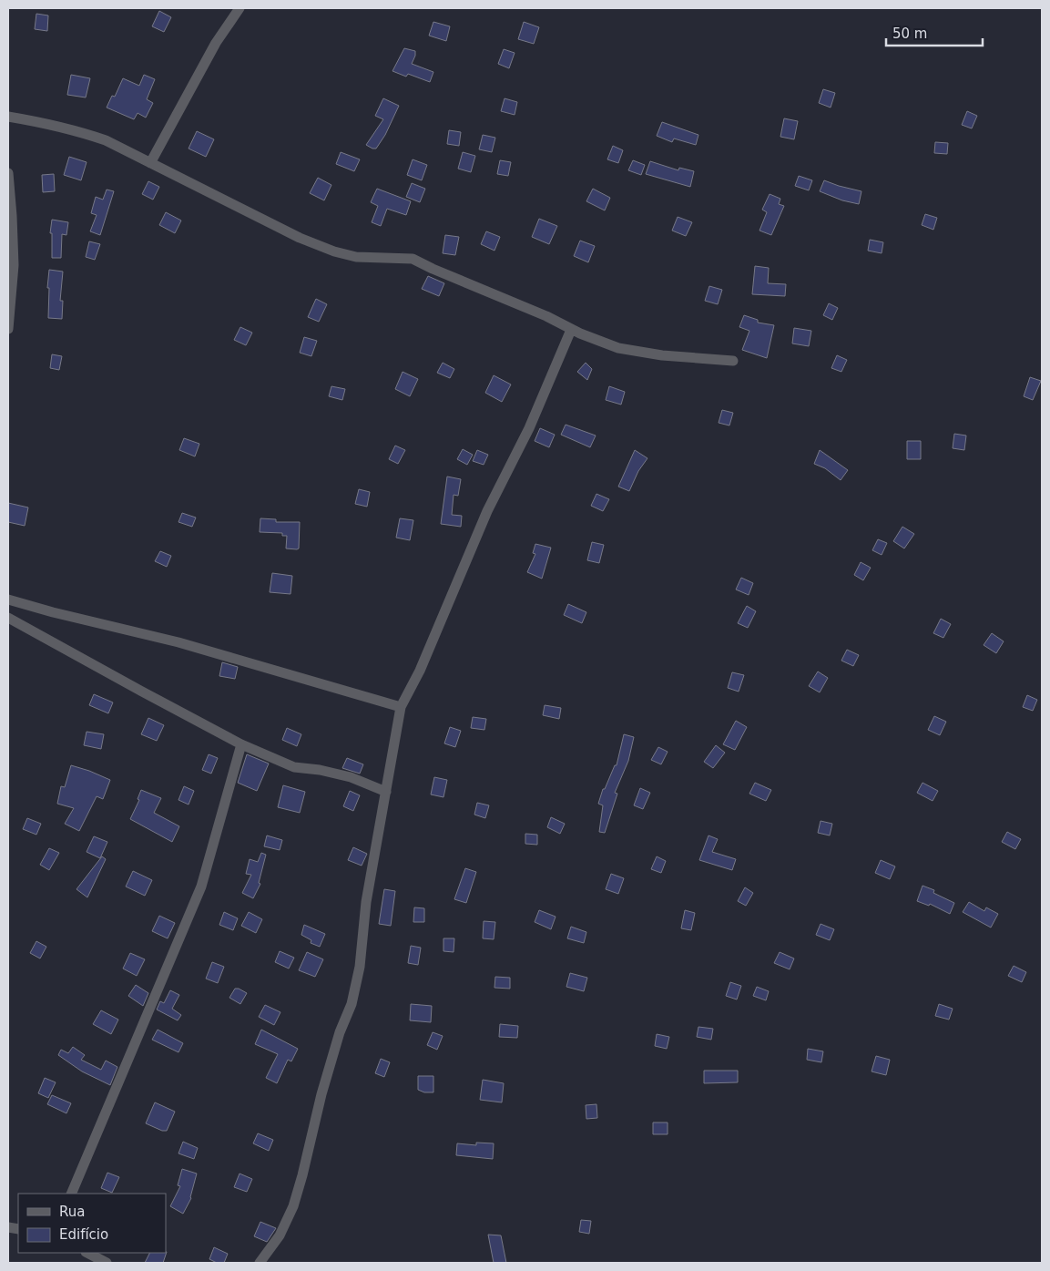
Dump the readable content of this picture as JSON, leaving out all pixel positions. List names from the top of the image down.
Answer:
{
  "legend": ["Rua", "Edifício"],
  "scale_bar": "50 m"
}
